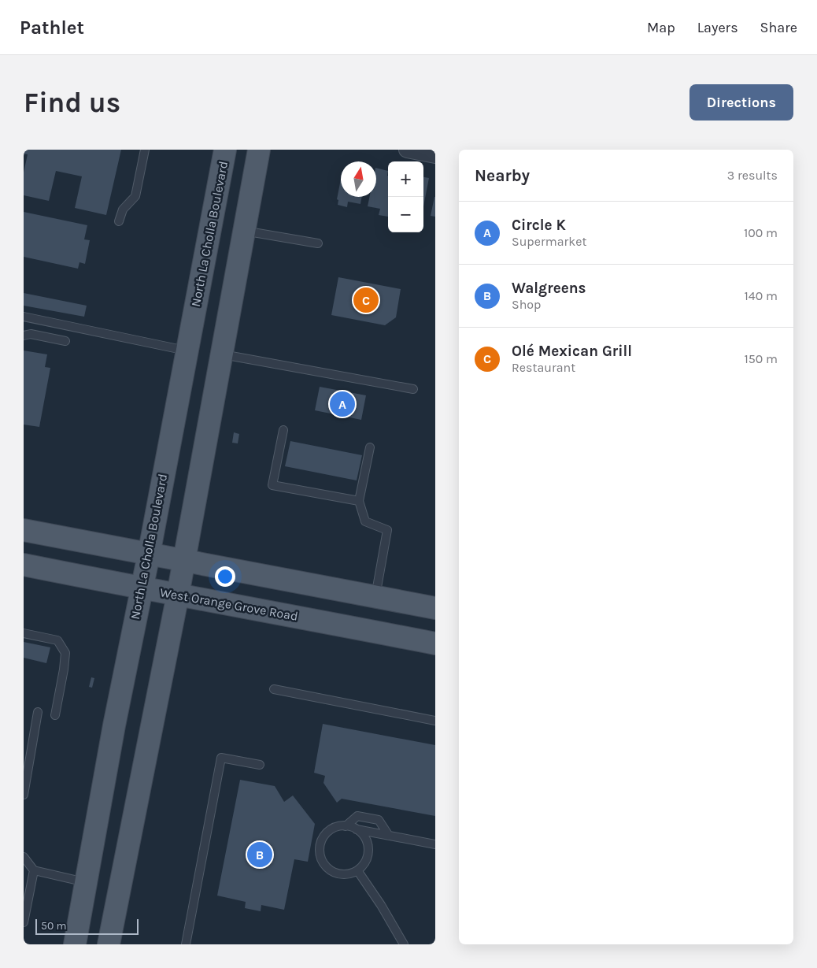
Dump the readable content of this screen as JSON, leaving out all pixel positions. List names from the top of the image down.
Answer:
{
  "streets": {
    "main road": ["North La Cholla Boulevard", "West Orange Grove Road"]
  },
  "crossings": [
    ["North La Cholla Boulevard", "West Orange Grove Road"]
  ],
  "scale_bar": "50 m",
  "north": "top",
  "page": {
    "header": "Pathlet",
    "nav": ["Map", "Layers", "Share"],
    "buttons": "Directions",
    "title": "Find us",
    "heading": ["Nearby", "3 results"],
    "map_buttons": ["+", "−"],
    "list": [
      {
        "mark": "A",
        "name": "Circle K",
        "note": "Supermarket",
        "value": "100 m"
      },
      {
        "mark": "B",
        "name": "Walgreens",
        "note": "Shop",
        "value": "140 m"
      },
      {
        "mark": "C",
        "name": "Olé Mexican Grill",
        "note": "Restaurant",
        "value": "150 m"
      }
    ],
    "pins": ["C", "A", "B"],
    "scale": "50 m"
  }
}
